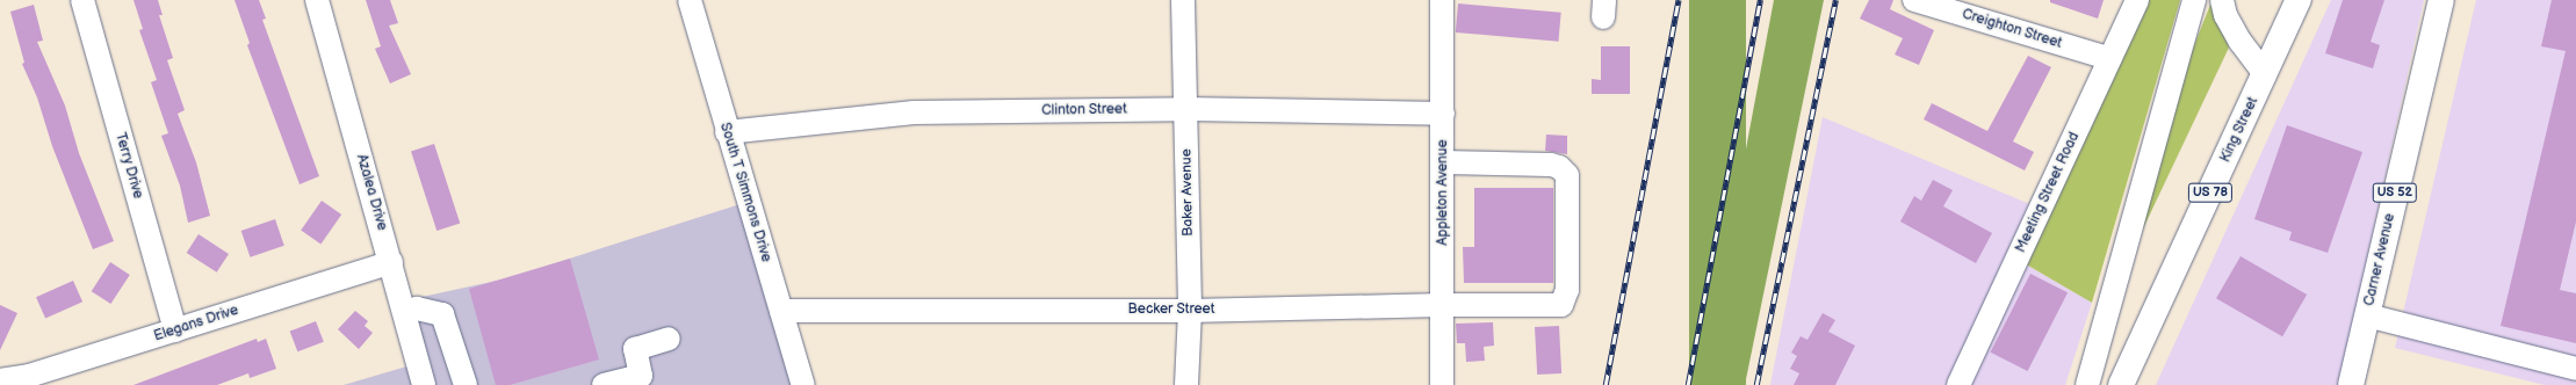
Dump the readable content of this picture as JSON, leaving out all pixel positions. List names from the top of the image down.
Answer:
{
  "streets": {
    "main road": [
      "King Street",
      "US 78",
      "US 52",
      "Carner Avenue"
    ],
    "street": [
      "Creighton Street",
      "Clinton Street",
      "Terry Drive",
      "Azalea Drive",
      "South T Simmons Drive",
      "Baker Avenue",
      "Appleton Avenue",
      "Meeting Street Road",
      "Becker Street",
      "Elegans Drive"
    ]
  },
  "crossings": [
    ["Creighton Street", "Meeting Street Road"],
    ["Clinton Street", "South T Simmons Drive"],
    ["Clinton Street", "Baker Avenue"],
    ["Clinton Street", "Appleton Avenue"],
    ["Terry Drive", "Elegans Drive"],
    ["Azalea Drive", "Elegans Drive"],
    ["South T Simmons Drive", "Becker Street"],
    ["Baker Avenue", "Becker Street"],
    ["Appleton Avenue", "Becker Street"]
  ]
}
